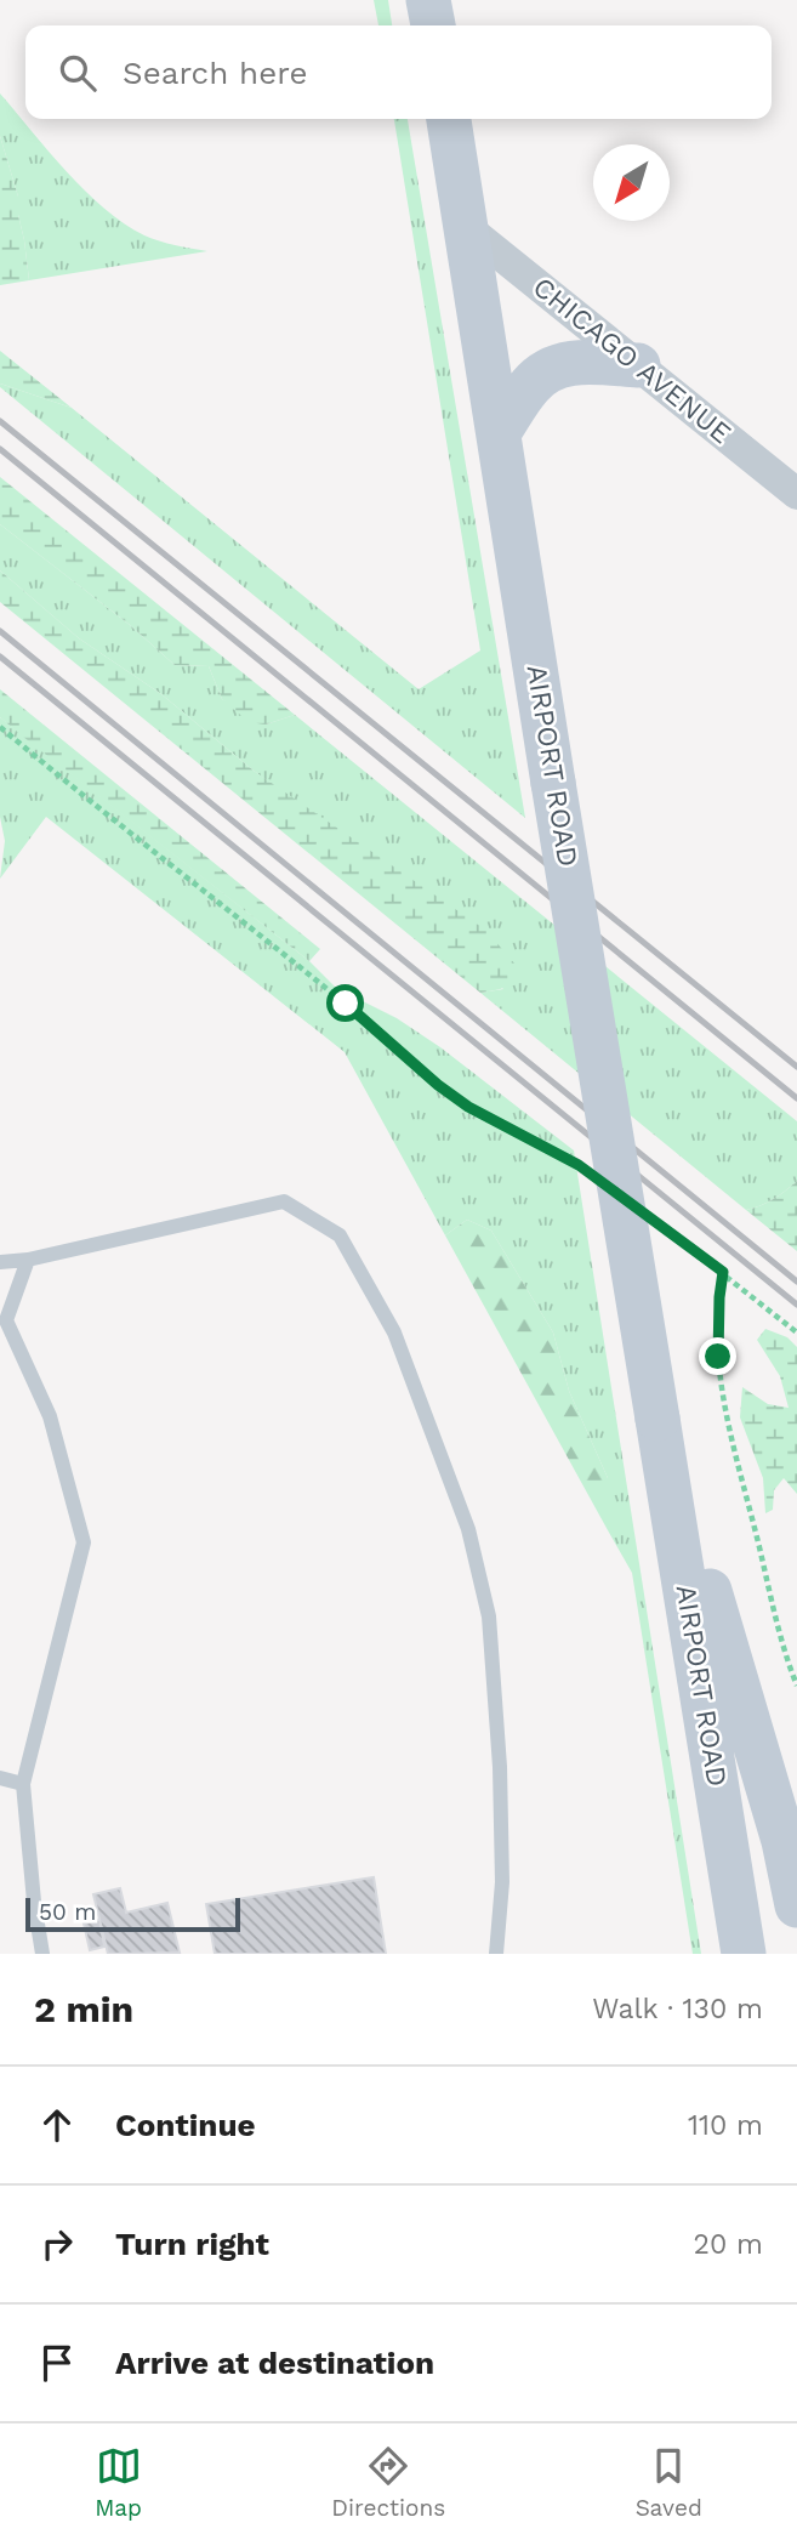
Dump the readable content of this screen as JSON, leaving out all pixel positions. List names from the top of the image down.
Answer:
{
  "streets": {
    "main road": ["AIRPORT ROAD"],
    "street": ["CHICAGO AVENUE"]
  },
  "crossings": [
    ["CHICAGO AVENUE", "AIRPORT ROAD"]
  ],
  "scale_bar": "50 m",
  "north": "bottom left",
  "page": {
    "search": "Search here",
    "scale": "50 m",
    "heading": ["2 min", "Walk · 130 m"],
    "list": [
      ["Continue", "110 m"],
      ["Turn right", "20 m"],
      "Arrive at destination"
    ],
    "nav": ["Map", "Directions", "Saved"]
  }
}
